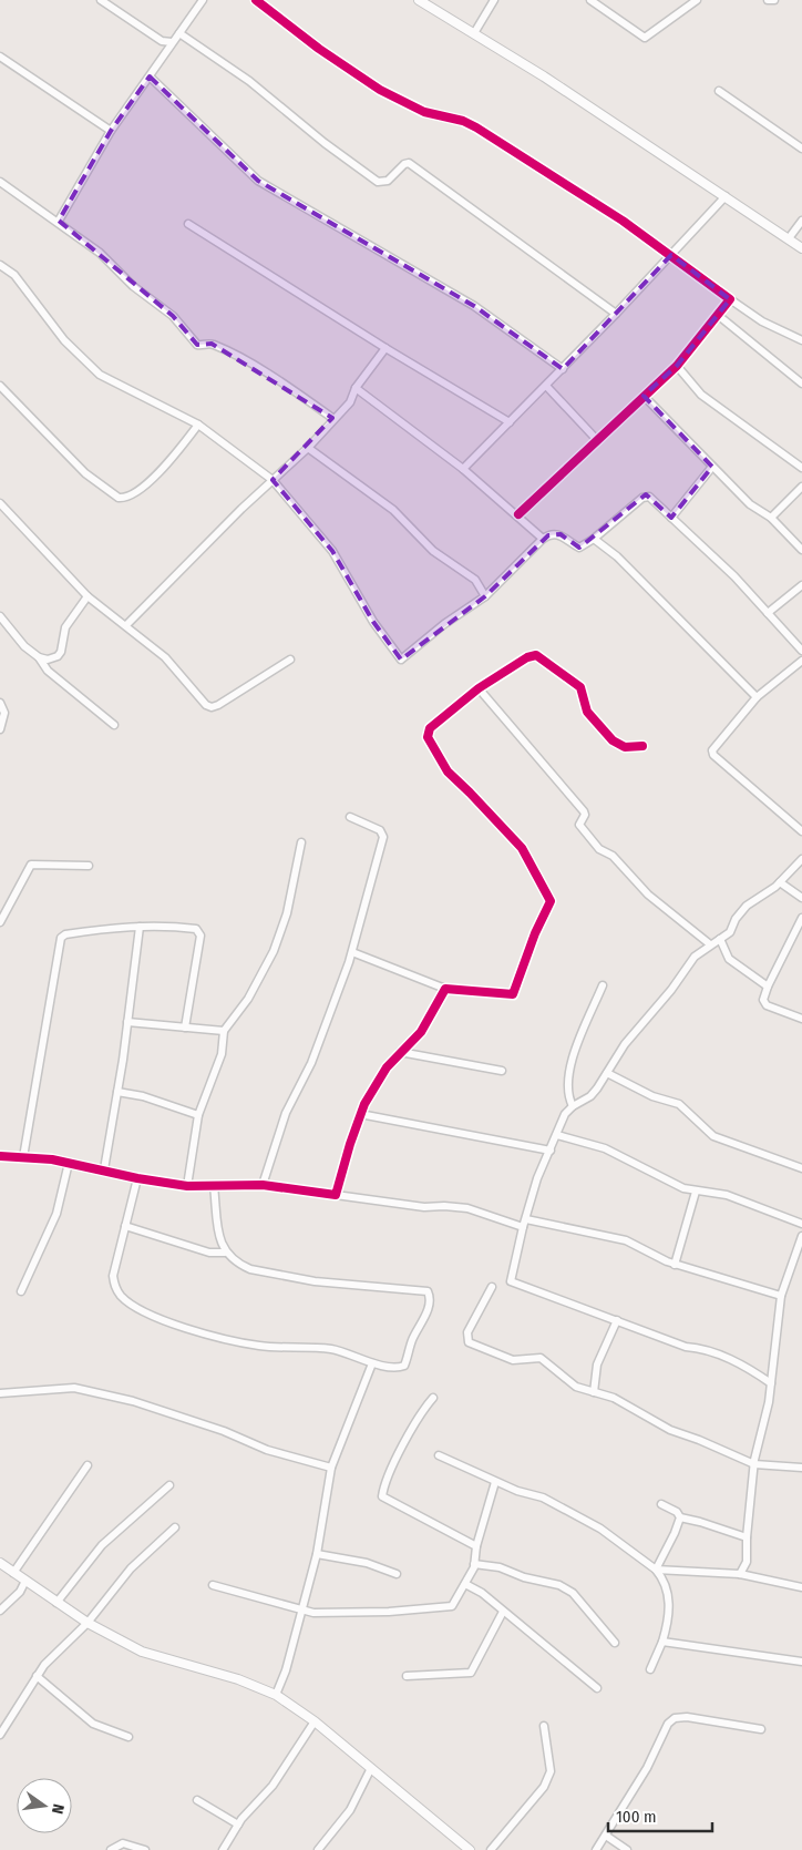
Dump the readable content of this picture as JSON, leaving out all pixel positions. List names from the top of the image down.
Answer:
{
  "scale_bar": "100 m",
  "north": "right"
}
